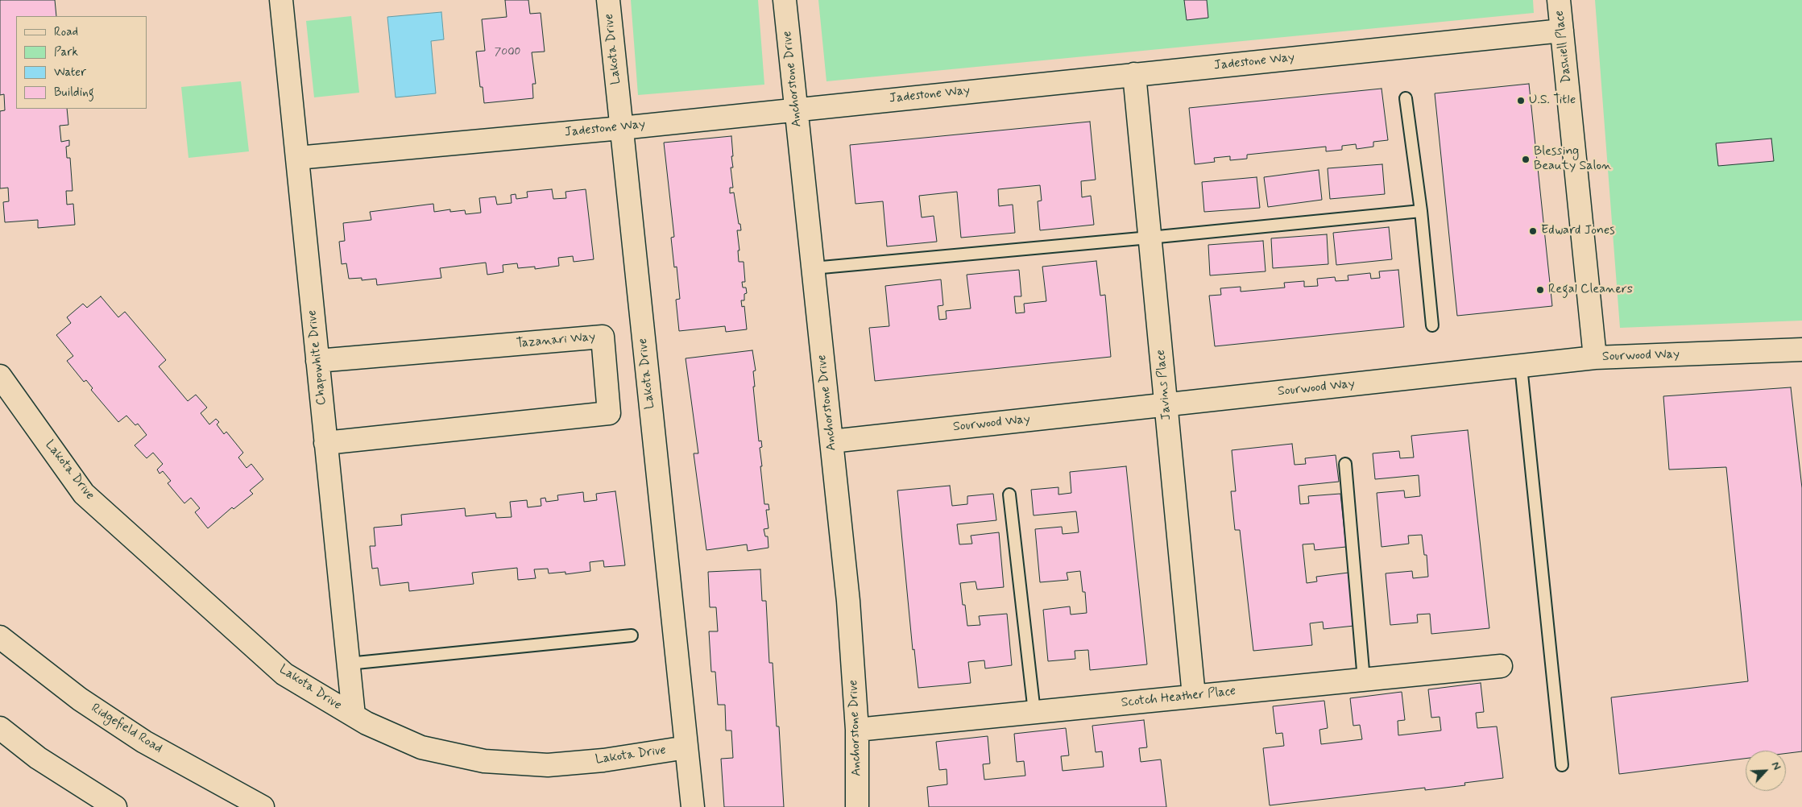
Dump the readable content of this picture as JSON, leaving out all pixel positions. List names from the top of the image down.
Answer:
{
  "streets": {
    "street": [
      "Dashiell Place",
      "Lakota Drive",
      "Jadestone Way",
      "Anchorstone Drive",
      "Tazanari Way",
      "Sourwood Way",
      "Chapowhite Drive",
      "Javins Place",
      "Scotch Heather Place",
      "Ridgefield Road"
    ]
  },
  "crossings": [
    ["Dashiell Place", "Jadestone Way"],
    ["Dashiell Place", "Sourwood Way"],
    ["Lakota Drive", "Jadestone Way"],
    ["Lakota Drive", "Chapowhite Drive"],
    ["Jadestone Way", "Anchorstone Drive"],
    ["Jadestone Way", "Chapowhite Drive"],
    ["Jadestone Way", "Javins Place"],
    ["Anchorstone Drive", "Sourwood Way"],
    ["Anchorstone Drive", "Scotch Heather Place"],
    ["Tazanari Way", "Chapowhite Drive"],
    ["Sourwood Way", "Javins Place"],
    ["Javins Place", "Scotch Heather Place"]
  ],
  "places": [
    "U.S. Title",
    "Blessing Beauty Salon",
    "Edward Jones",
    "Regal Cleaners"
  ],
  "house_numbers": ["7000"],
  "legend": [
    "Road",
    "Park",
    "Water",
    "Building"
  ],
  "north": "top right"
}
